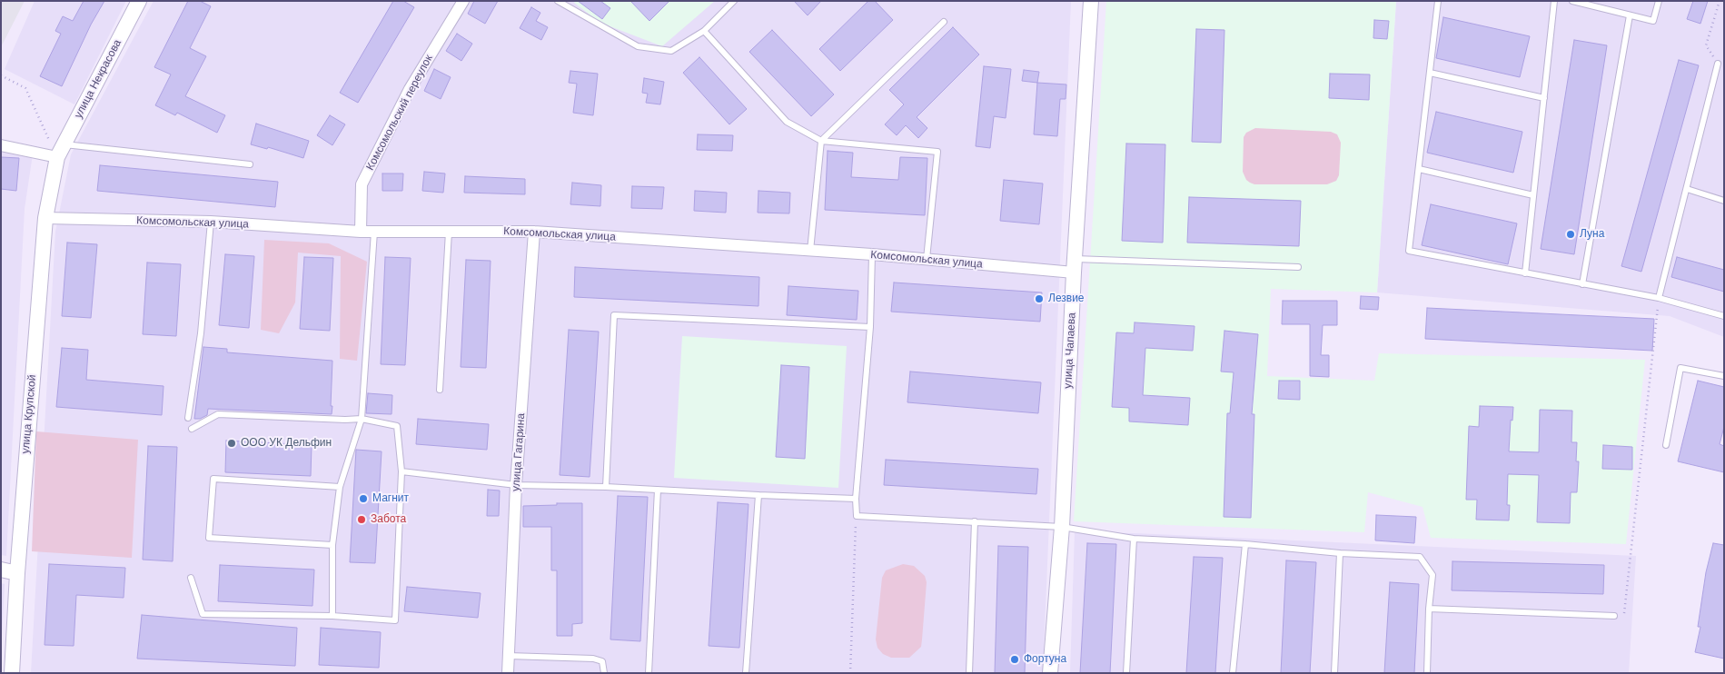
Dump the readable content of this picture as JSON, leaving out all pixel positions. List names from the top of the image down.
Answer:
{
  "streets": {
    "street": [
      "улица Некрасова",
      "Комсомольский переулок",
      "Комсомольская улица",
      "улица Чапаева",
      "улица Крупской",
      "улица Гагарина"
    ]
  },
  "crossings": [
    ["улица Некрасова", "улица Крупской"],
    ["Комсомольский переулок", "Комсомольская улица"],
    ["Комсомольская улица", "улица Чапаева"],
    ["Комсомольская улица", "улица Крупской"],
    ["Комсомольская улица", "улица Гагарина"]
  ],
  "places": [
    "Луна",
    "Лезвие",
    "ООО УК Дельфин",
    "Магнит",
    "Забота",
    "Фортуна"
  ]
}
